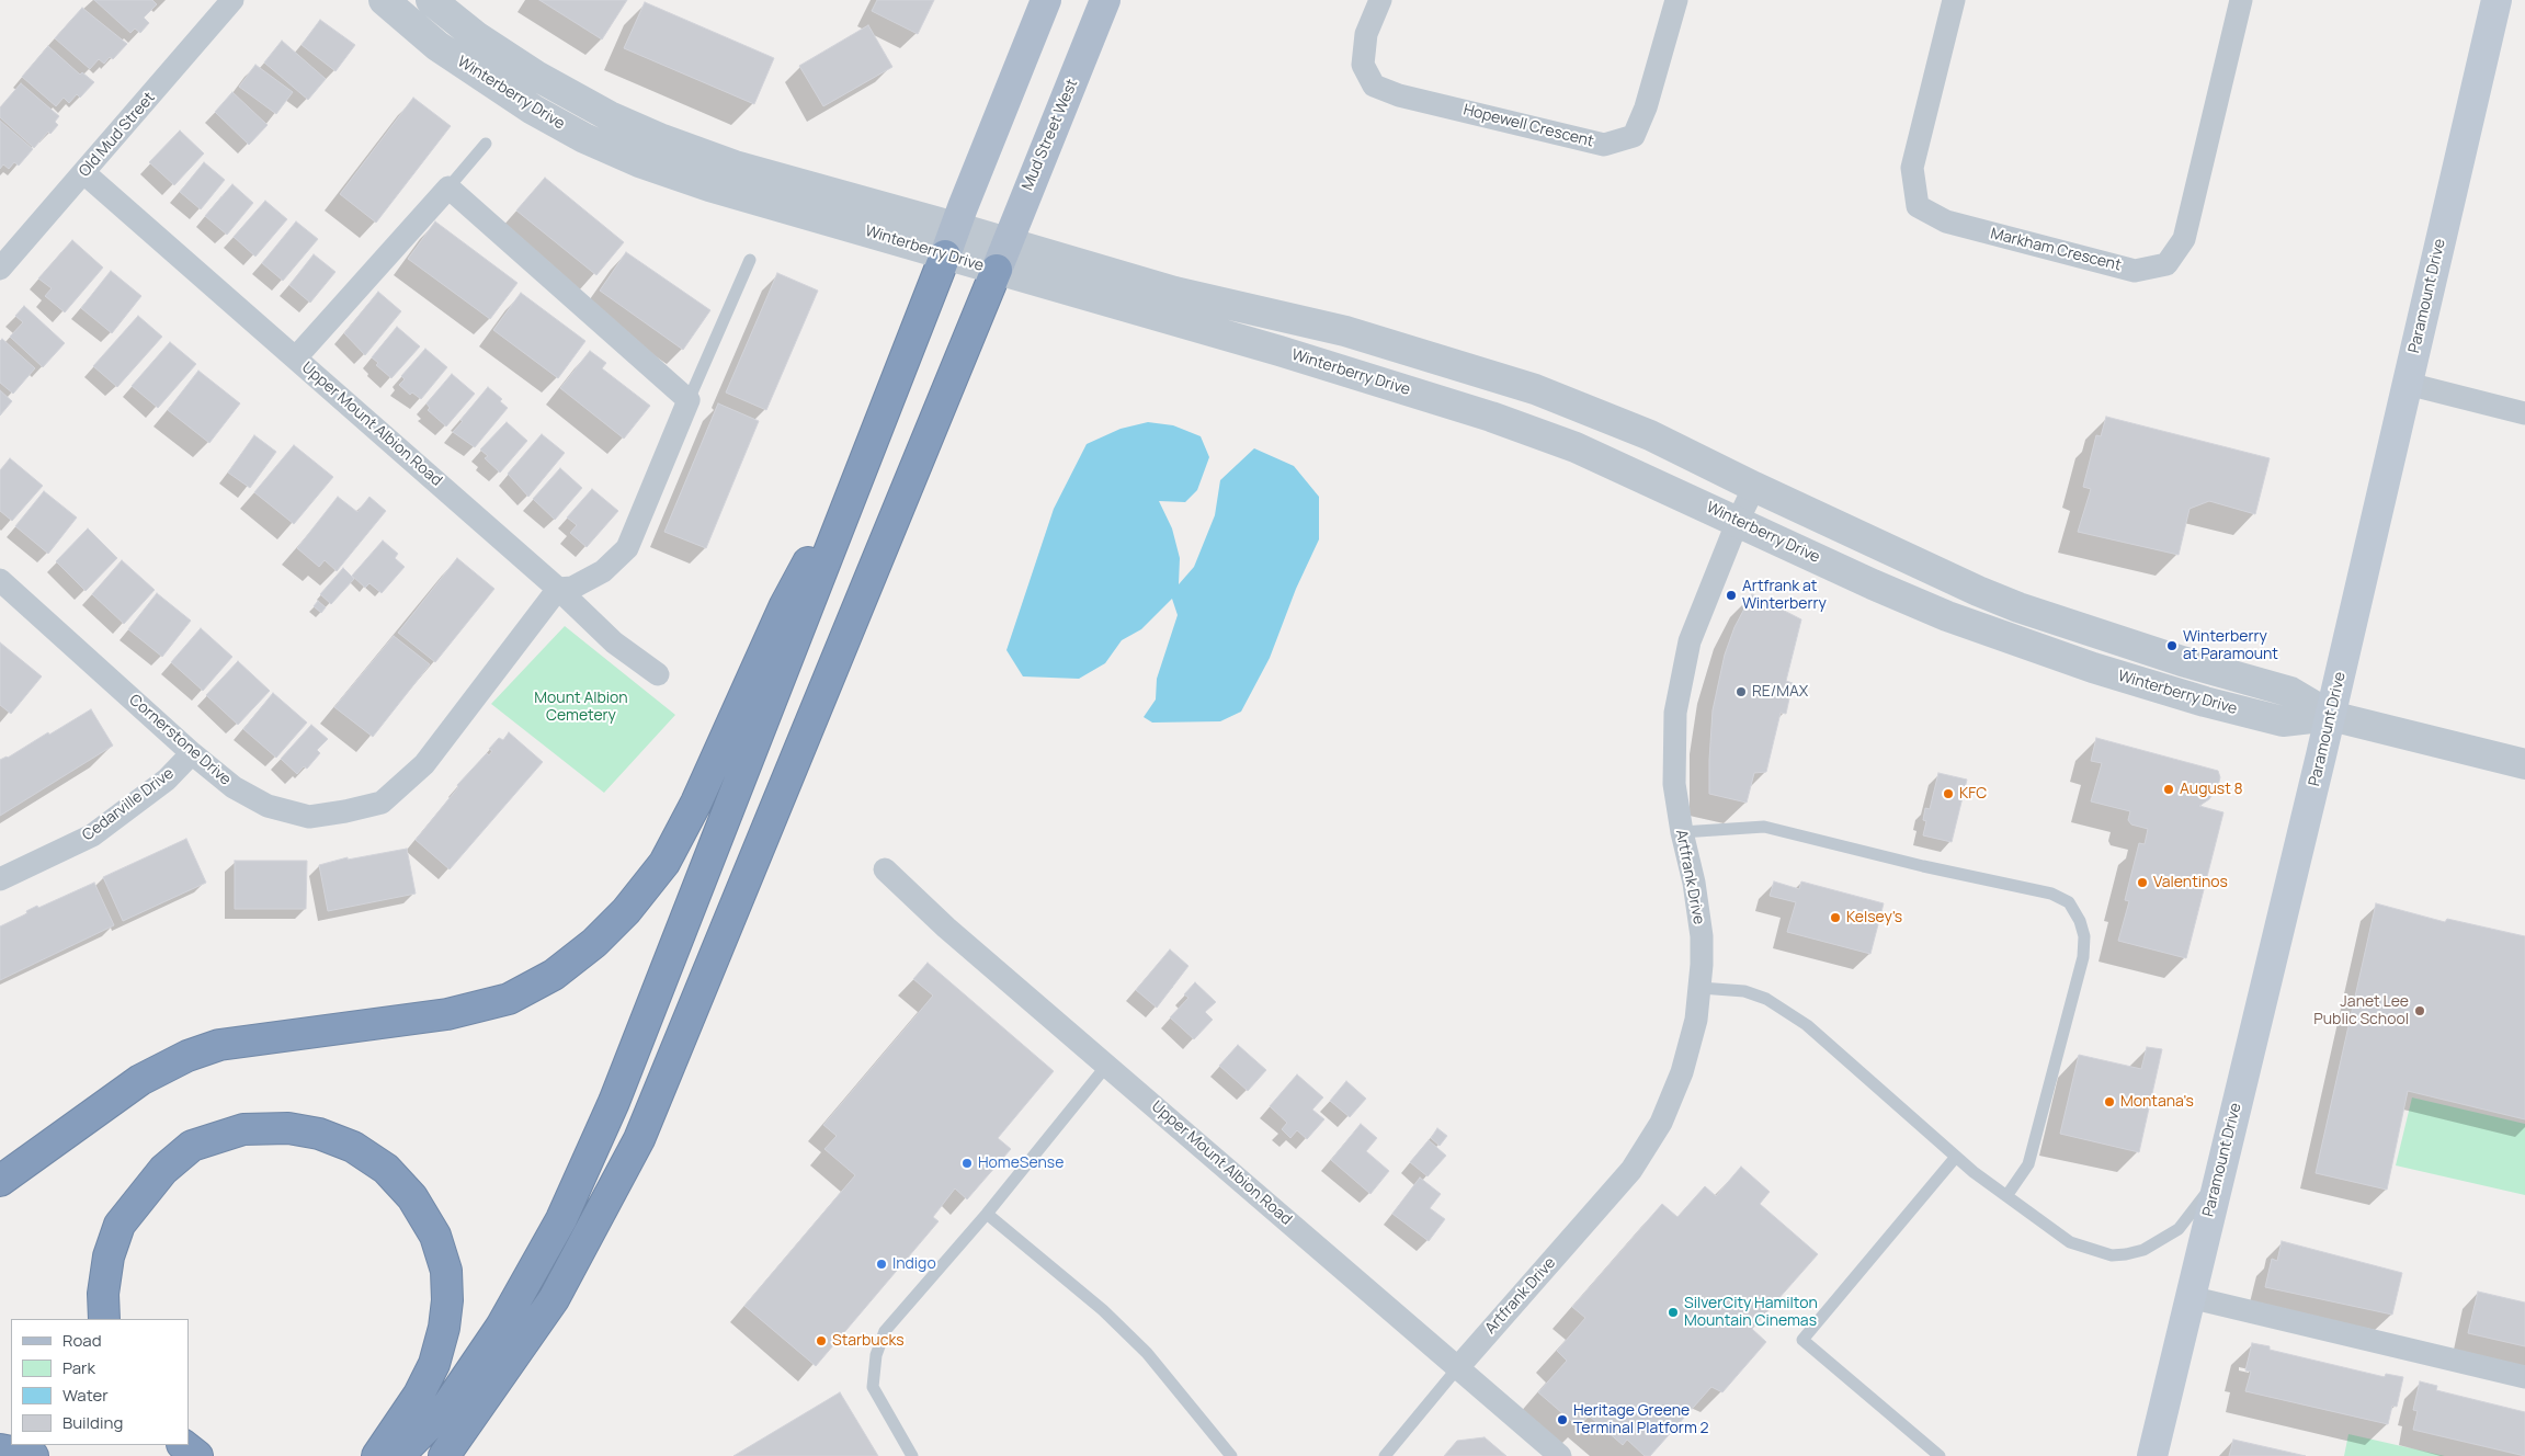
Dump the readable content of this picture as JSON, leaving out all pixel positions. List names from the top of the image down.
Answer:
{
  "streets": {
    "main road": ["Mud Street West", "Paramount Drive"],
    "street": [
      "Winterberry Drive",
      "Hopewell Crescent",
      "Old Mud Street",
      "Markham Crescent",
      "Upper Mount Albion Road",
      "Cornerstone Drive",
      "Cedarville Drive",
      "Artfrank Drive"
    ]
  },
  "crossings": [
    ["Winterberry Drive", "Mud Street West"],
    ["Winterberry Drive", "Paramount Drive"],
    ["Winterberry Drive", "Artfrank Drive"],
    ["Old Mud Street", "Upper Mount Albion Road"],
    ["Upper Mount Albion Road", "Cornerstone Drive"],
    ["Upper Mount Albion Road", "Artfrank Drive"],
    ["Cornerstone Drive", "Cedarville Drive"]
  ],
  "parks": ["Mount Albion Cemetery"],
  "places": [
    "Artfrank at Winterberry",
    "Winterberry at Paramount",
    "RE/MAX",
    "August 8",
    "KFC",
    "Valentinos",
    "Kelsey's",
    "Janet Lee Public School",
    "Montana's",
    "HomeSense",
    "Indigo",
    "SilverCity Hamilton Mountain Cinemas",
    "Starbucks",
    "Heritage Greene Terminal Platform 2"
  ],
  "legend": [
    "Road",
    "Park",
    "Water",
    "Building"
  ]
}
